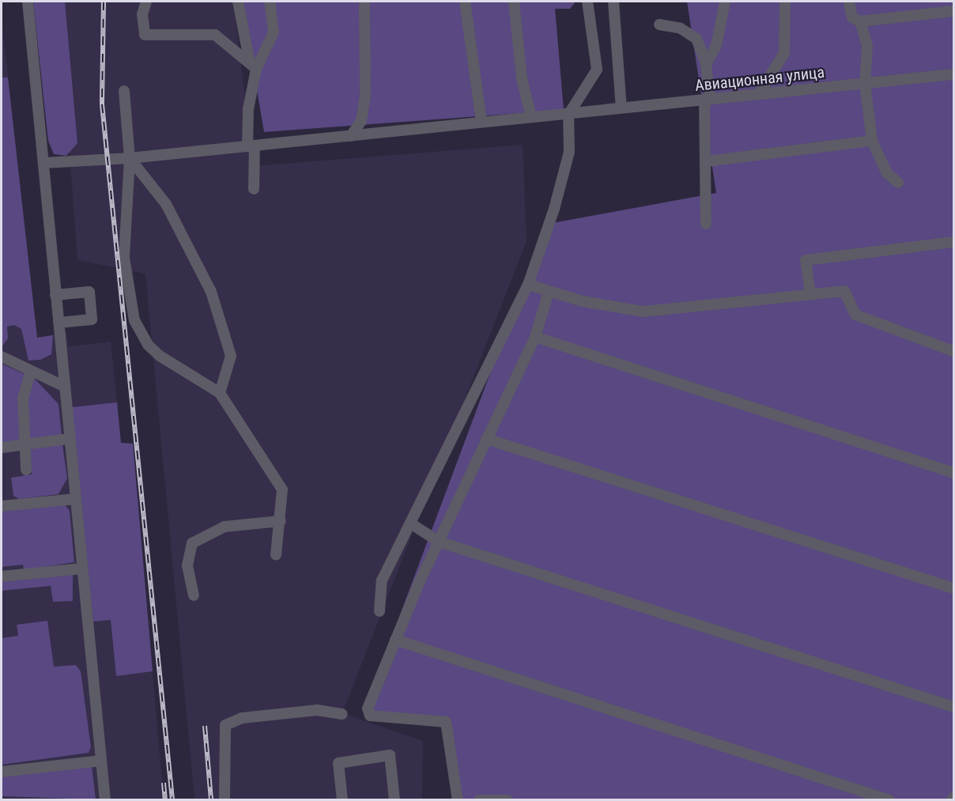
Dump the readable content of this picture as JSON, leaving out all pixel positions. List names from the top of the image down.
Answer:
{
  "streets": {
    "street": ["Авиационная улица"]
  }
}
